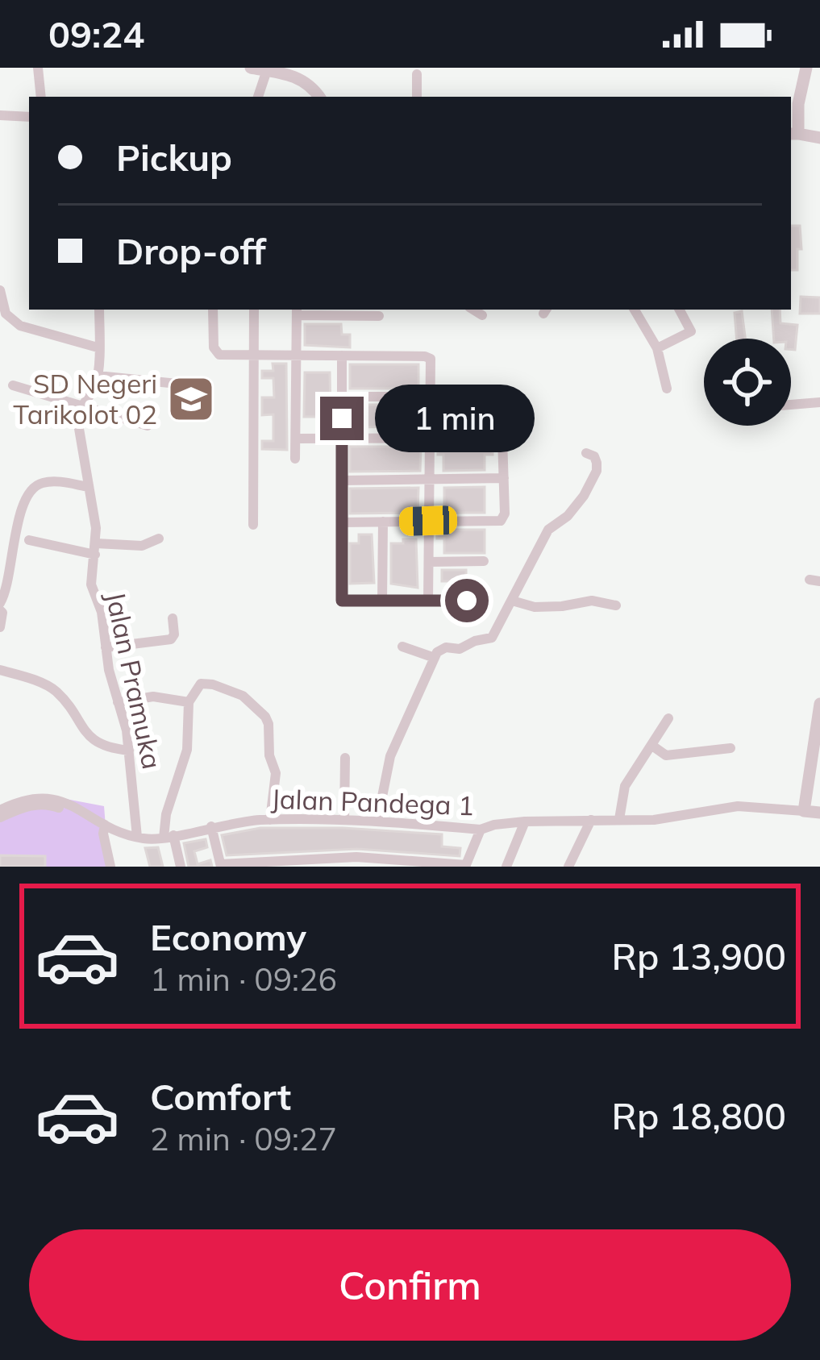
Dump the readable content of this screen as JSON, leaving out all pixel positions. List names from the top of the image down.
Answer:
{
  "streets": {
    "street": ["Jalan Pramuka", "Jalan Pandega 1"]
  },
  "crossings": [
    ["Jalan Pramuka", "Jalan Pandega 1"]
  ],
  "places": {
    "school or university": ["SD Negeri Tarikolot 02"]
  },
  "page": {
    "status": "09:24",
    "banner": ["Pickup", "Drop-off"],
    "bubble": "1 min",
    "list": [
      {
        "name": "Economy",
        "note": "1 min · 09:26",
        "value": "Rp 13,900"
      },
      {
        "name": "Comfort",
        "note": "2 min · 09:27",
        "value": "Rp 18,800"
      }
    ],
    "buttons": "Confirm"
  }
}
